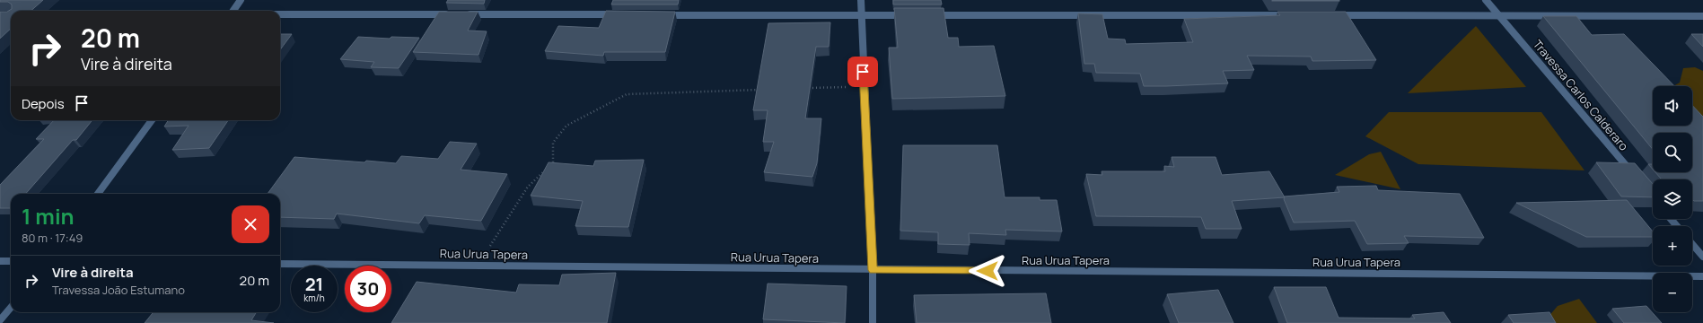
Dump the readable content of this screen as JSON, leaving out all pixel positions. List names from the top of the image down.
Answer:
{
  "streets": {
    "street": ["Travessa Carlos Calderaro", "Rua Urua Tapera"]
  },
  "page": {
    "turn": ["20 m", "Vire à direita"],
    "map_buttons": ["+", "−"],
    "then": "Depois",
    "heading": ["1 min", "80 m · 17:49"],
    "list": [
      {
        "name": "Vire à direita",
        "note": "Travessa João Estumano",
        "value": "20 m"
      }
    ],
    "speed": "21 km/h",
    "limit": "30"
  }
}
